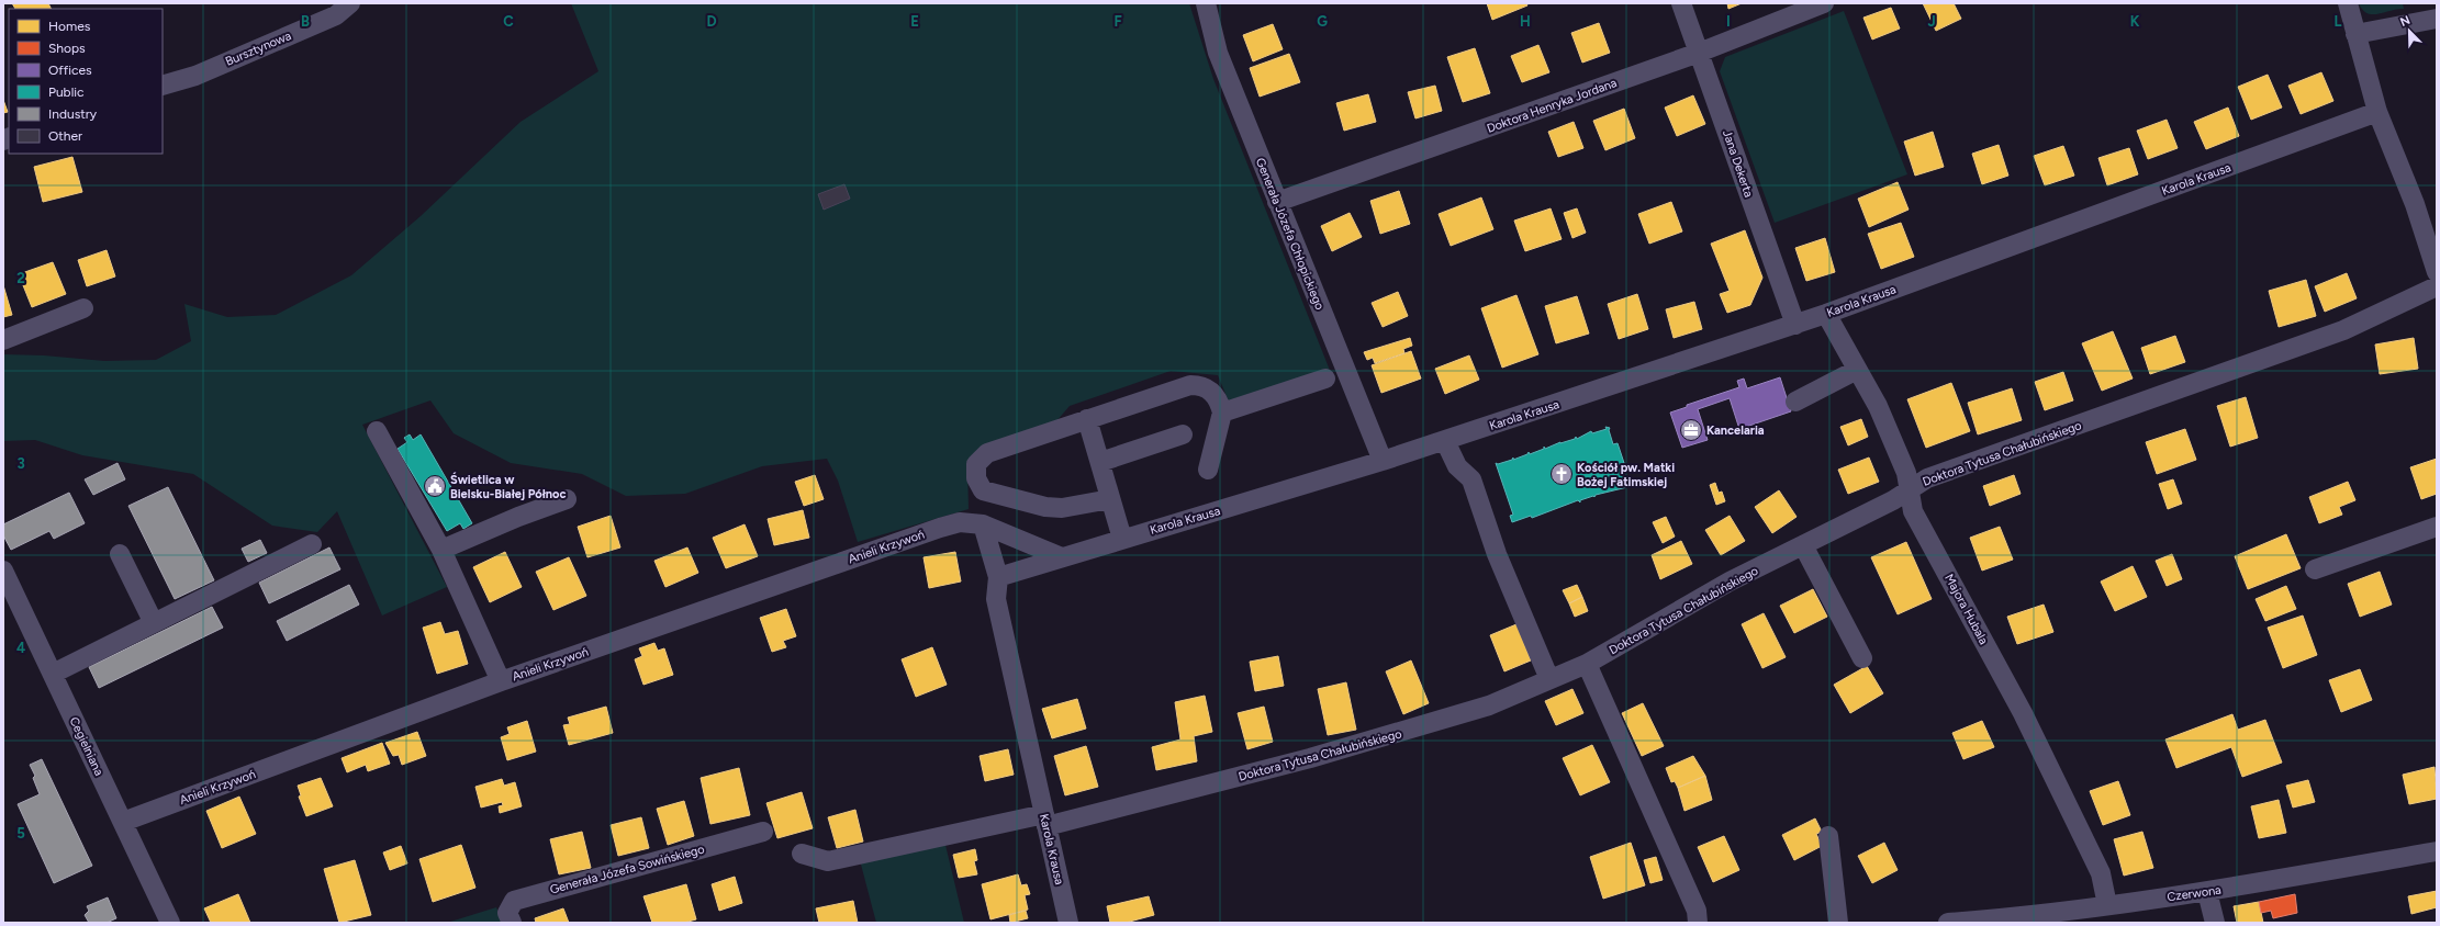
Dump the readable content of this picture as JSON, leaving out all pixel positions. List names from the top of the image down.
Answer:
{
  "streets": {
    "street": [
      "Bursztynowa",
      "Doktora Henryka Jordana",
      "Jana Dekerta",
      "Karola Krausa",
      "Generała Józefa Chłopickiego",
      "Doktora Tytusa Chałubińskiego",
      "Anieli Krzywoń",
      "Majora Hubala",
      "Cegielniana",
      "Generała Józefa Sowińskiego",
      "Czerwona"
    ]
  },
  "crossings": [
    ["Doktora Henryka Jordana", "Jana Dekerta"],
    ["Doktora Henryka Jordana", "Generała Józefa Chłopickiego"],
    ["Jana Dekerta", "Karola Krausa"],
    ["Karola Krausa", "Generała Józefa Chłopickiego"],
    ["Karola Krausa", "Doktora Tytusa Chałubińskiego"],
    ["Karola Krausa", "Anieli Krzywoń"],
    ["Karola Krausa", "Majora Hubala"],
    ["Doktora Tytusa Chałubińskiego", "Majora Hubala"],
    ["Anieli Krzywoń", "Cegielniana"],
    ["Majora Hubala", "Czerwona"]
  ],
  "places": {
    "office": ["Kancelaria"],
    "church": ["Kościół pw. Matki Bożej Fatimskiej"],
    "public building": ["Świetlica w Bielsku-Białej Północ"]
  },
  "legend": [
    "Homes",
    "Shops",
    "Offices",
    "Public",
    "Industry",
    "Other"
  ],
  "north": "top left",
  "grid": {
    "columns": [
      "B",
      "C",
      "D",
      "E",
      "F",
      "G",
      "H",
      "I",
      "J",
      "K",
      "L"
    ],
    "rows": [
      "2",
      "3",
      "4",
      "5"
    ]
  }
}
